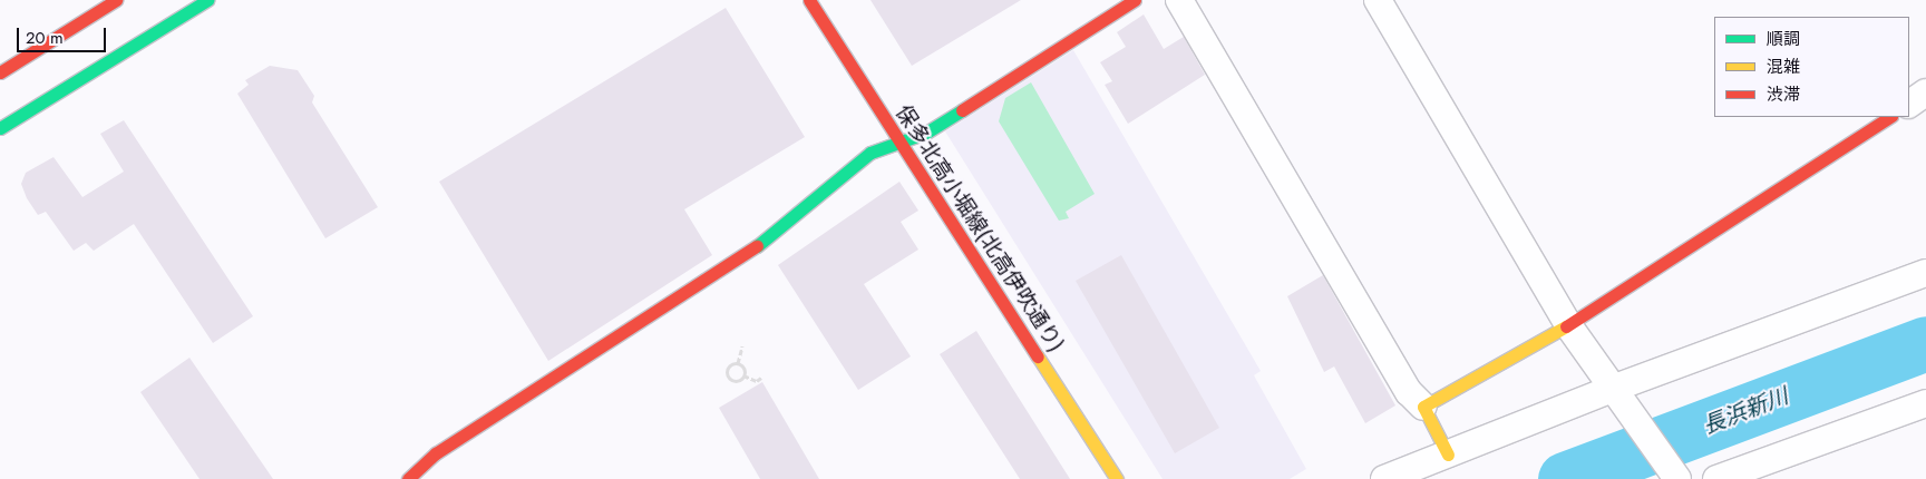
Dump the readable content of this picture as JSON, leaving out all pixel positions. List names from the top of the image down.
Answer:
{
  "streets": {
    "main road": ["保多北高小堀線(北高伊吹通り)"]
  },
  "water": ["長浜新川"],
  "legend": ["順調", "混雑", "渋滞"],
  "scale_bar": "20 m"
}
